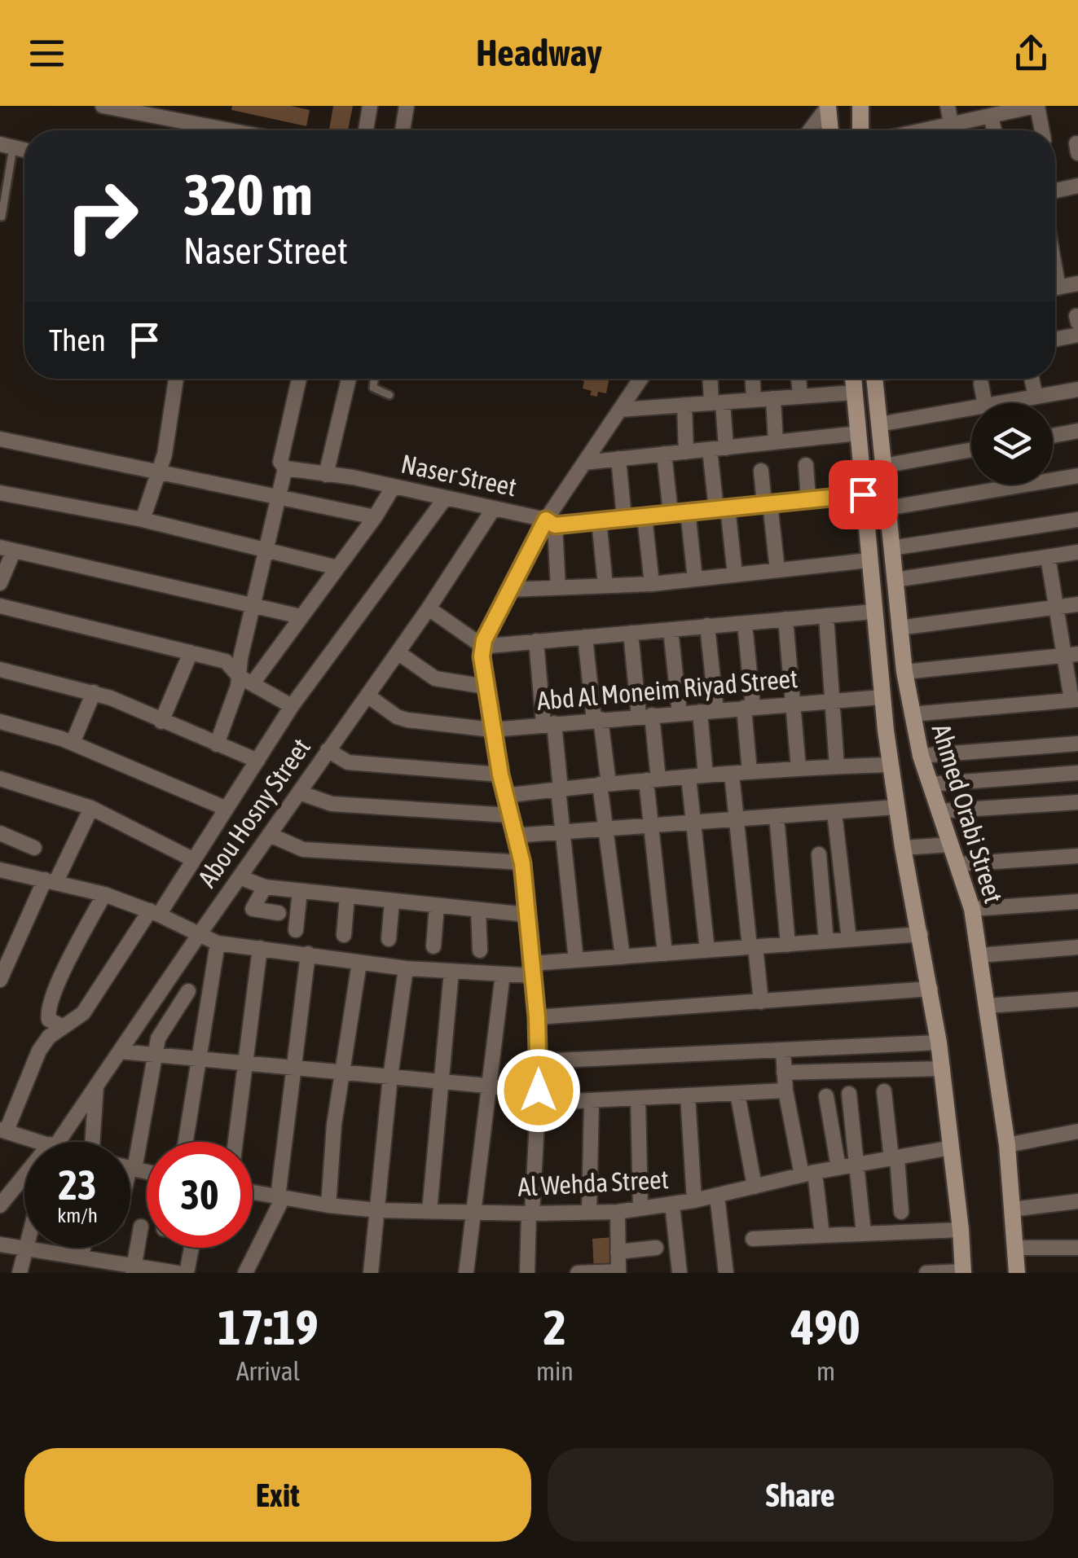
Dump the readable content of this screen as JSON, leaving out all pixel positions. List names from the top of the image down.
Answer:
{
  "streets": {
    "street": [
      "Naser Street",
      "Abd Al Moneim Riyad Street",
      "Abou Hosny Street",
      "Ahmed Orabi Street",
      "Al Wehda Street"
    ]
  },
  "crossings": [
    ["Naser Street", "Abou Hosny Street"],
    ["Naser Street", "Ahmed Orabi Street"],
    ["Abd Al Moneim Riyad Street", "Abou Hosny Street"],
    ["Abd Al Moneim Riyad Street", "Ahmed Orabi Street"],
    ["Ahmed Orabi Street", "Al Wehda Street"]
  ],
  "page": {
    "header": "Headway",
    "turn": ["320 m", "Naser Street"],
    "then": "Then",
    "speed": "23 km/h",
    "limit": "30",
    "eta": [
      "17:19",
      "Arrival",
      "2",
      "min",
      "490",
      "m"
    ],
    "buttons": ["Exit", "Share"]
  }
}
